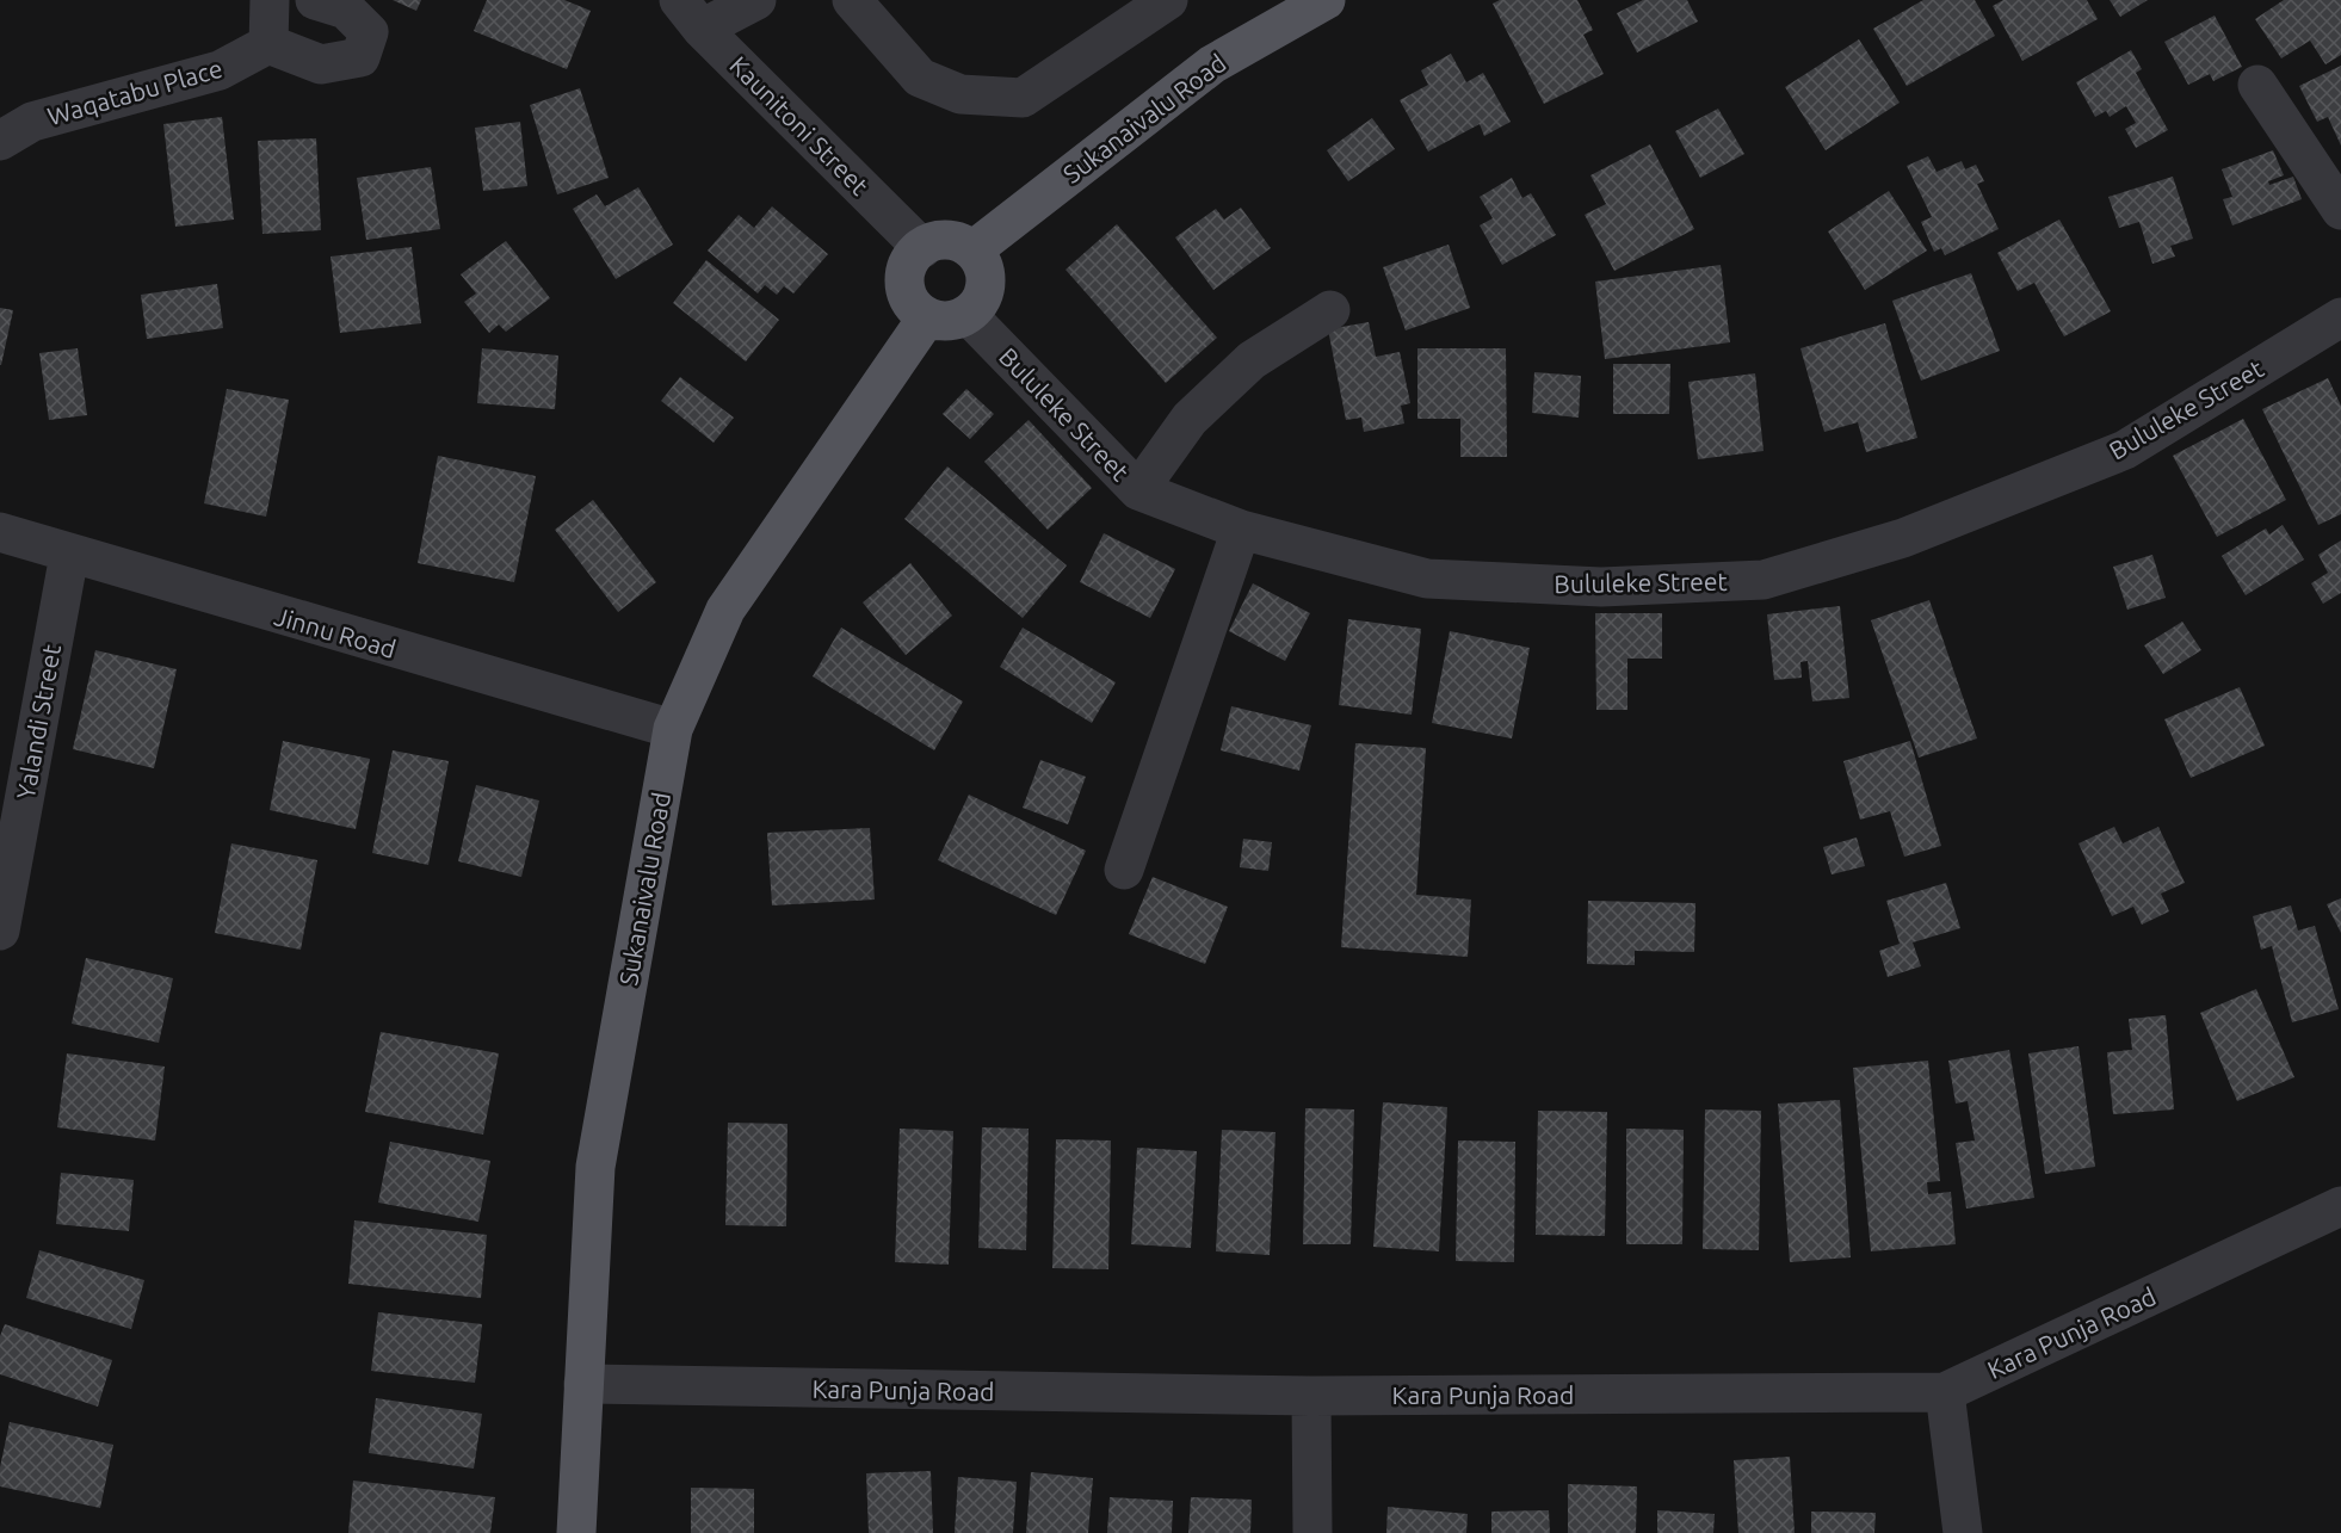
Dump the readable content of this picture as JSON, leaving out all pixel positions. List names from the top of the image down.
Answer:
{
  "streets": {
    "main road": ["Sukanaivalu Road"],
    "street": [
      "Waqatabu Place",
      "Kaunitoni Street",
      "Bululeke Street",
      "Jinnu Road",
      "Yalandi Street",
      "Kara Punja Road"
    ]
  },
  "crossings": [
    ["Sukanaivalu Road", "Kaunitoni Street"],
    ["Sukanaivalu Road", "Bululeke Street"],
    ["Sukanaivalu Road", "Jinnu Road"],
    ["Sukanaivalu Road", "Kara Punja Road"],
    ["Kaunitoni Street", "Bululeke Street"],
    ["Jinnu Road", "Yalandi Street"]
  ]
}
